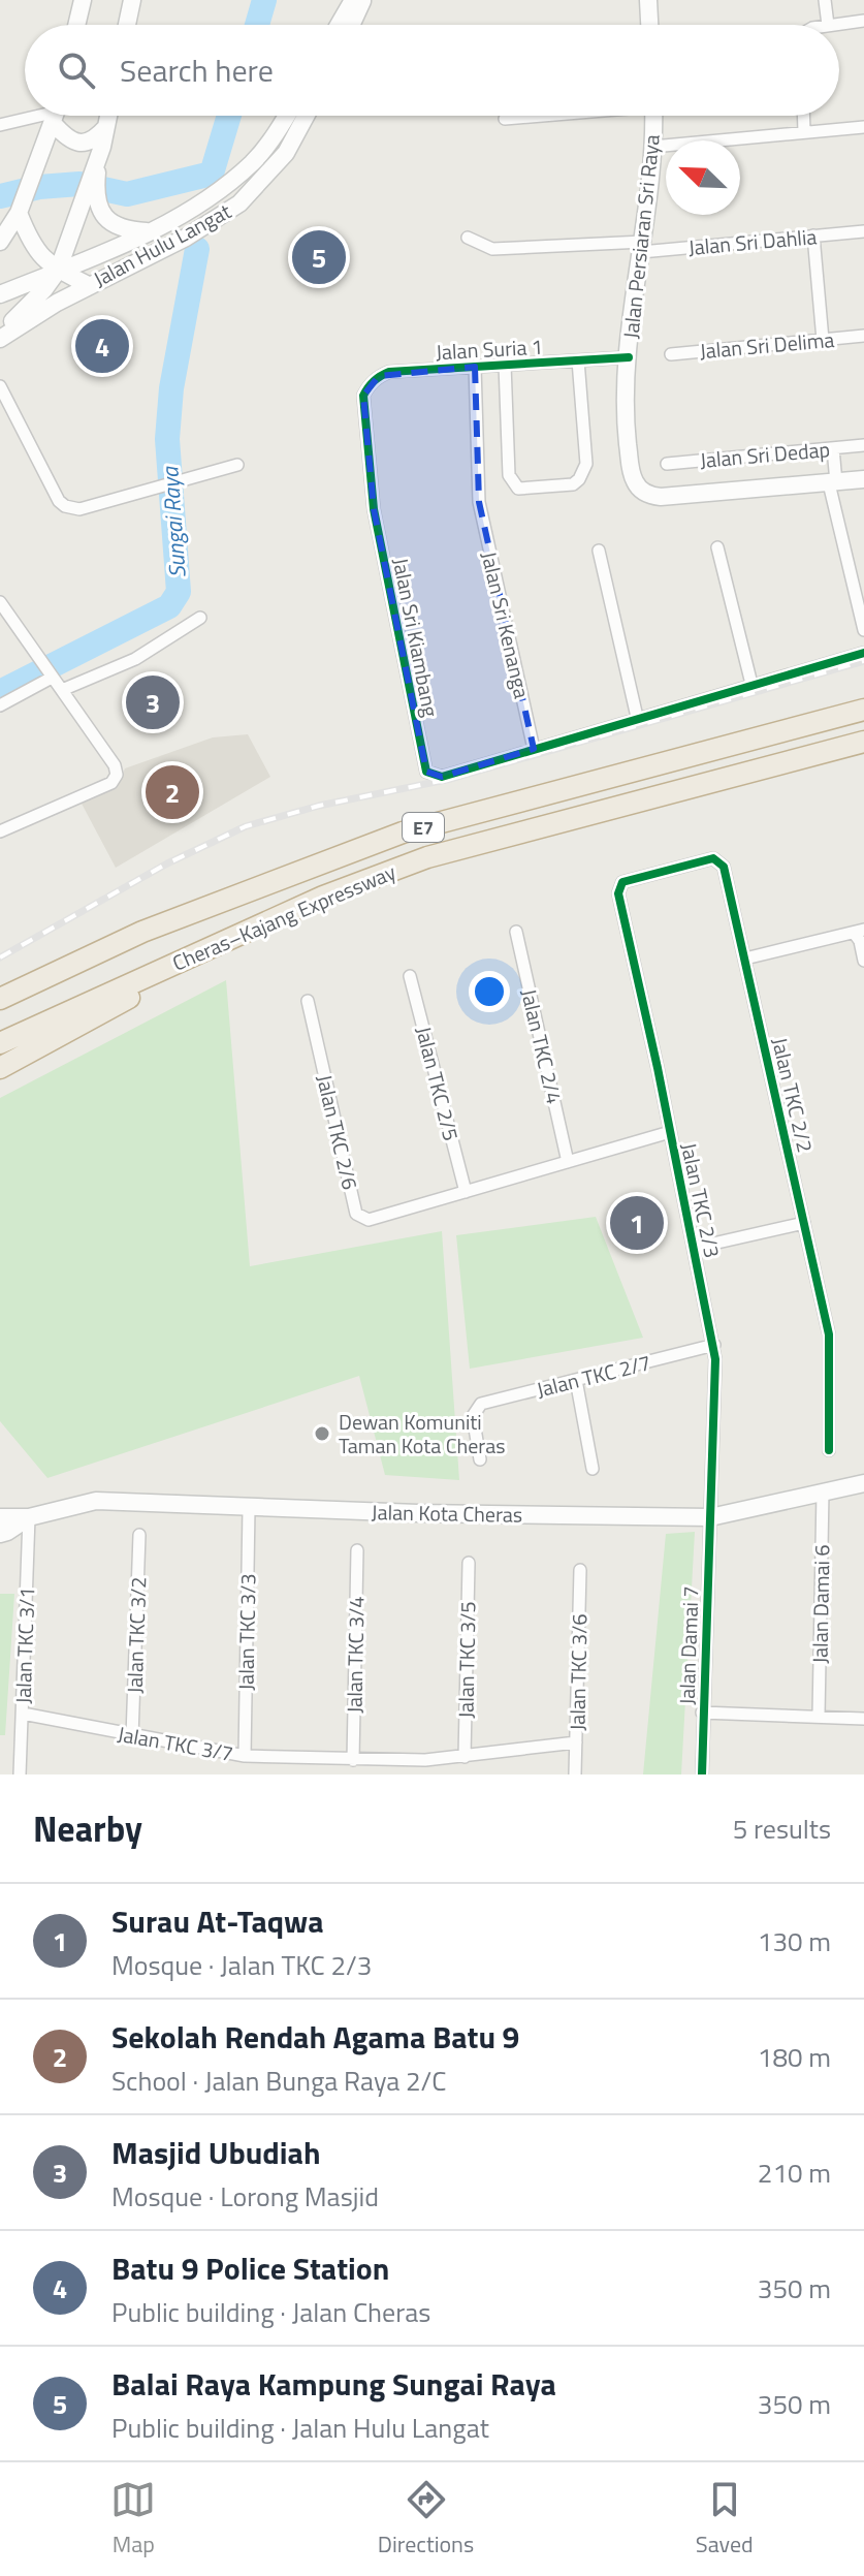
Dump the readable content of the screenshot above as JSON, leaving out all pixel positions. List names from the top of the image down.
{
  "streets": {
    "highway": ["E7", "Cheras–Kajang Expressway"],
    "main road": ["Jalan Persiaran Sri Raya", "Jalan Hulu Langat", "Jalan Kota Cheras"],
    "street": [
      "Jalan Sri Dahlia",
      "Jalan Sri Delima",
      "Jalan Suria 1",
      "Jalan Sri Dedap",
      "Jalan Sri Kenanga",
      "Jalan Sri Kiambang",
      "Jalan TKC 2/4",
      "Jalan TKC 2/5",
      "Jalan TKC 2/2",
      "Jalan TKC 2/6",
      "Jalan TKC 2/3",
      "Jalan TKC 2/7",
      "Jalan Damai 6",
      "Jalan TKC 3/3",
      "Jalan TKC 3/2",
      "Jalan TKC 3/1",
      "Jalan Damai 7",
      "Jalan TKC 3/4",
      "Jalan TKC 3/5",
      "Jalan TKC 3/6",
      "Jalan TKC 3/7"
    ]
  },
  "crossings": [
    ["Jalan Persiaran Sri Raya", "Jalan Sri Dahlia"],
    ["Jalan Persiaran Sri Raya", "Jalan Suria 1"],
    ["Jalan Suria 1", "Jalan Sri Kenanga"],
    ["Jalan Suria 1", "Jalan Sri Kiambang"],
    ["Jalan Sri Kenanga", "Jalan Sri Kiambang"],
    ["Jalan TKC 2/5", "Jalan TKC 2/6"],
    ["Jalan TKC 2/2", "Jalan TKC 2/3"],
    ["Jalan TKC 2/3", "Jalan TKC 2/7"],
    ["Jalan TKC 2/3", "Jalan Kota Cheras"],
    ["Jalan TKC 2/3", "Jalan Damai 7"],
    ["Jalan Kota Cheras", "Jalan Damai 6"],
    ["Jalan Kota Cheras", "Jalan TKC 3/3"],
    ["Jalan Kota Cheras", "Jalan TKC 3/1"],
    ["Jalan Kota Cheras", "Jalan Damai 7"],
    ["Jalan TKC 3/3", "Jalan TKC 3/7"],
    ["Jalan TKC 3/2", "Jalan TKC 3/7"],
    ["Jalan TKC 3/1", "Jalan TKC 3/7"],
    ["Jalan TKC 3/4", "Jalan TKC 3/7"],
    ["Jalan TKC 3/5", "Jalan TKC 3/7"],
    ["Jalan TKC 3/6", "Jalan TKC 3/7"]
  ],
  "water": ["Sungai Raya"],
  "places": ["Dewan Komuniti Taman Kota Cheras"],
  "north": "top left",
  "page": {
    "search": "Search here",
    "pins": [
      "5",
      "4",
      "3",
      "2",
      "1"
    ],
    "heading": ["Nearby", "5 results"],
    "list": [
      {
        "mark": "1",
        "name": "Surau At-Taqwa",
        "note": "Mosque · Jalan TKC 2/3",
        "value": "130 m"
      },
      {
        "mark": "2",
        "name": "Sekolah Rendah Agama Batu 9",
        "note": "School · Jalan Bunga Raya 2/C",
        "value": "180 m"
      },
      {
        "mark": "3",
        "name": "Masjid Ubudiah",
        "note": "Mosque · Lorong Masjid",
        "value": "210 m"
      },
      {
        "mark": "4",
        "name": "Batu 9 Police Station",
        "note": "Public building · Jalan Cheras",
        "value": "350 m"
      },
      {
        "mark": "5",
        "name": "Balai Raya Kampung Sungai Raya",
        "note": "Public building · Jalan Hulu Langat",
        "value": "350 m"
      }
    ],
    "nav": ["Map", "Directions", "Saved"]
  }
}
